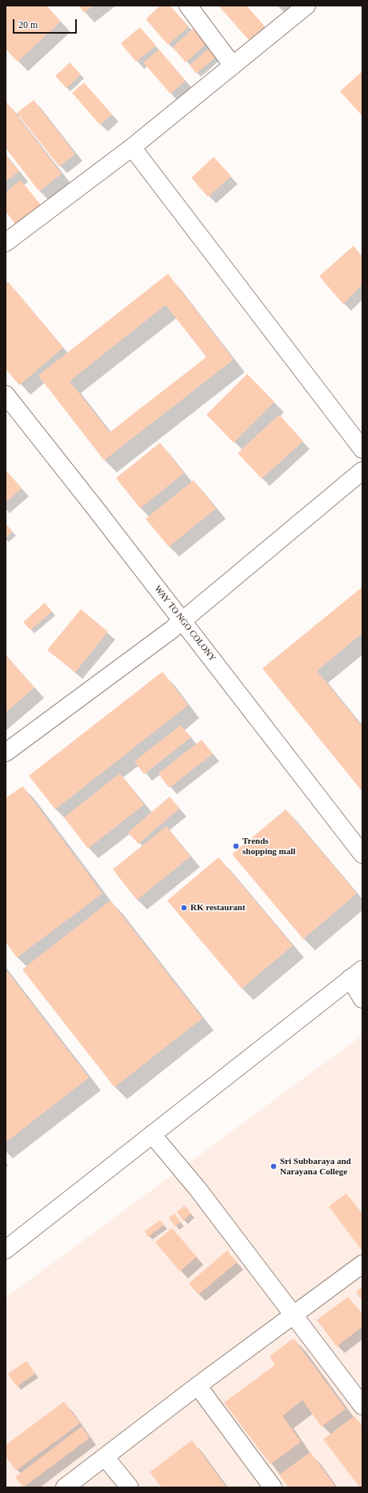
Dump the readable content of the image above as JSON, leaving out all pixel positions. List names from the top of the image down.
{
  "streets": {
    "main road": ["WAY TO NGO COLONY"]
  },
  "places": ["Trends shopping mall", "RK restaurant", "Sri Subbaraya and Narayana College"],
  "scale_bar": "20 m"
}
